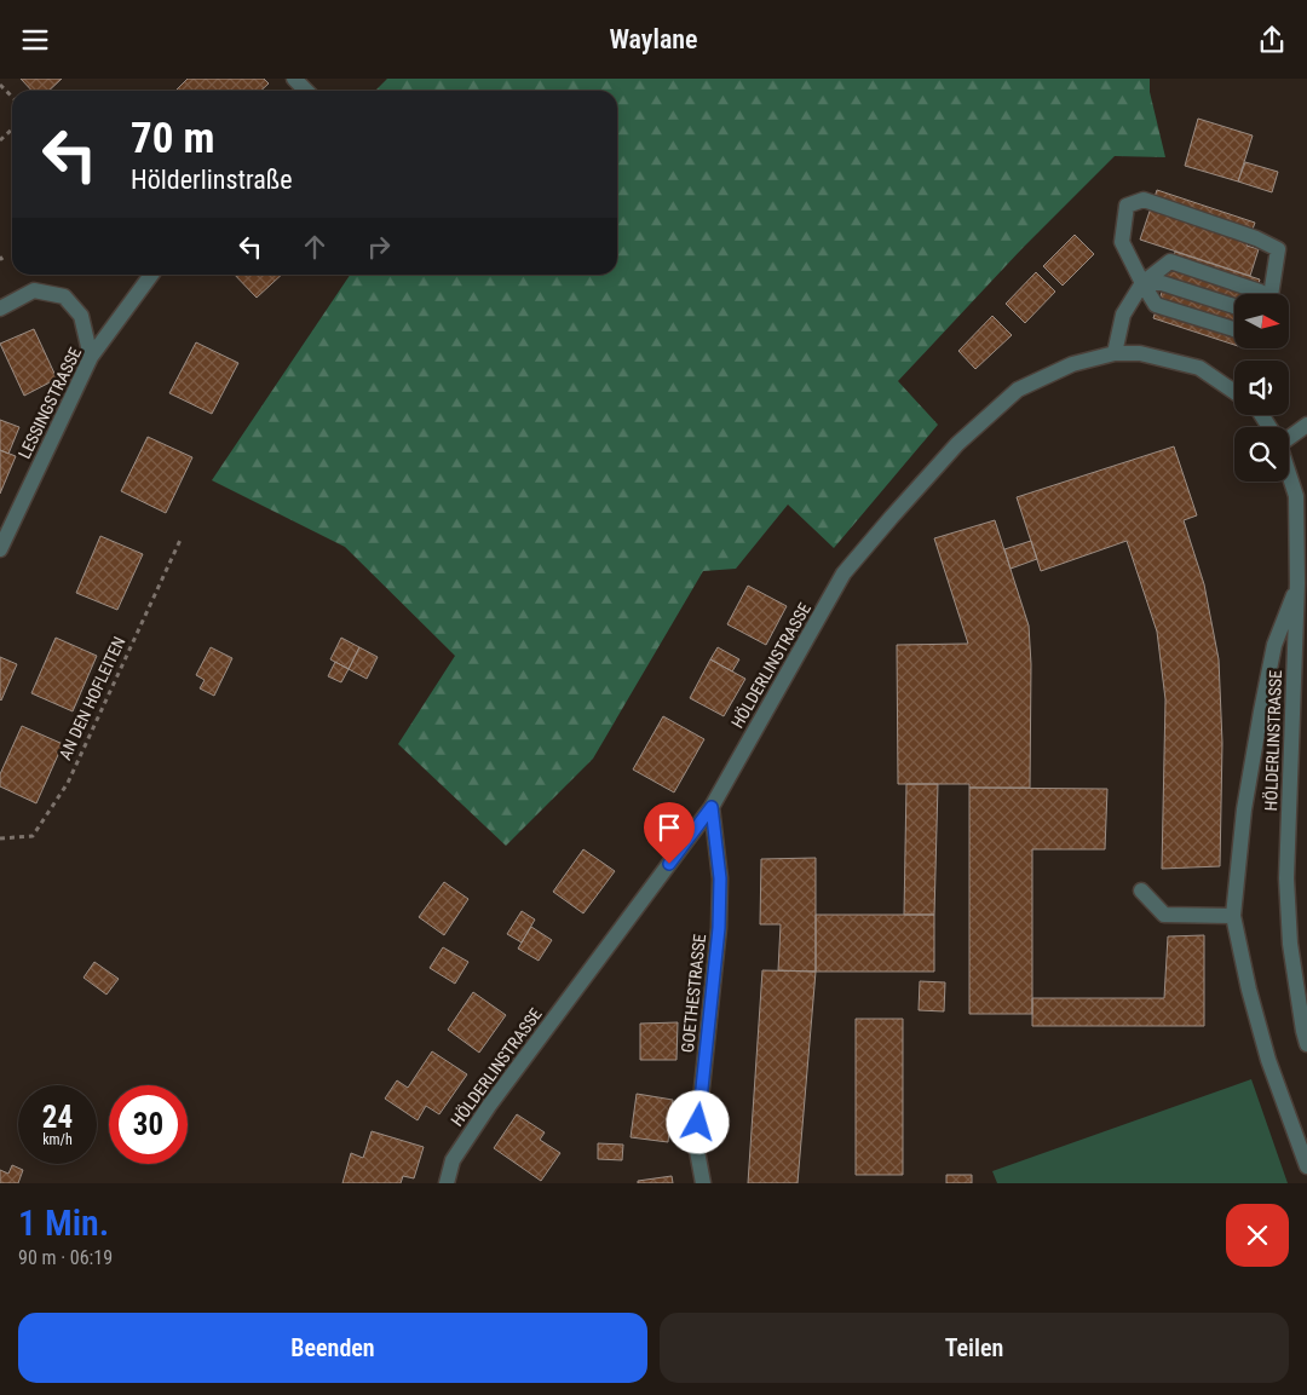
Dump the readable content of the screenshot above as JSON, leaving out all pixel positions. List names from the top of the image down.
{
  "streets": {
    "street": ["LESSINGSTRASSE", "HÖLDERLINSTRASSE", "GOETHESTRASSE"],
    "path": ["AN DEN HOFLEITEN"]
  },
  "crossings": [
    ["HÖLDERLINSTRASSE", "GOETHESTRASSE"]
  ],
  "north": "right",
  "page": {
    "header": "Waylane",
    "turn": ["70 m", "Hölderlinstraße"],
    "speed": "24 km/h",
    "limit": "30",
    "heading": ["1 Min.", "90 m · 06:19"],
    "buttons": ["Beenden", "Teilen"]
  }
}
